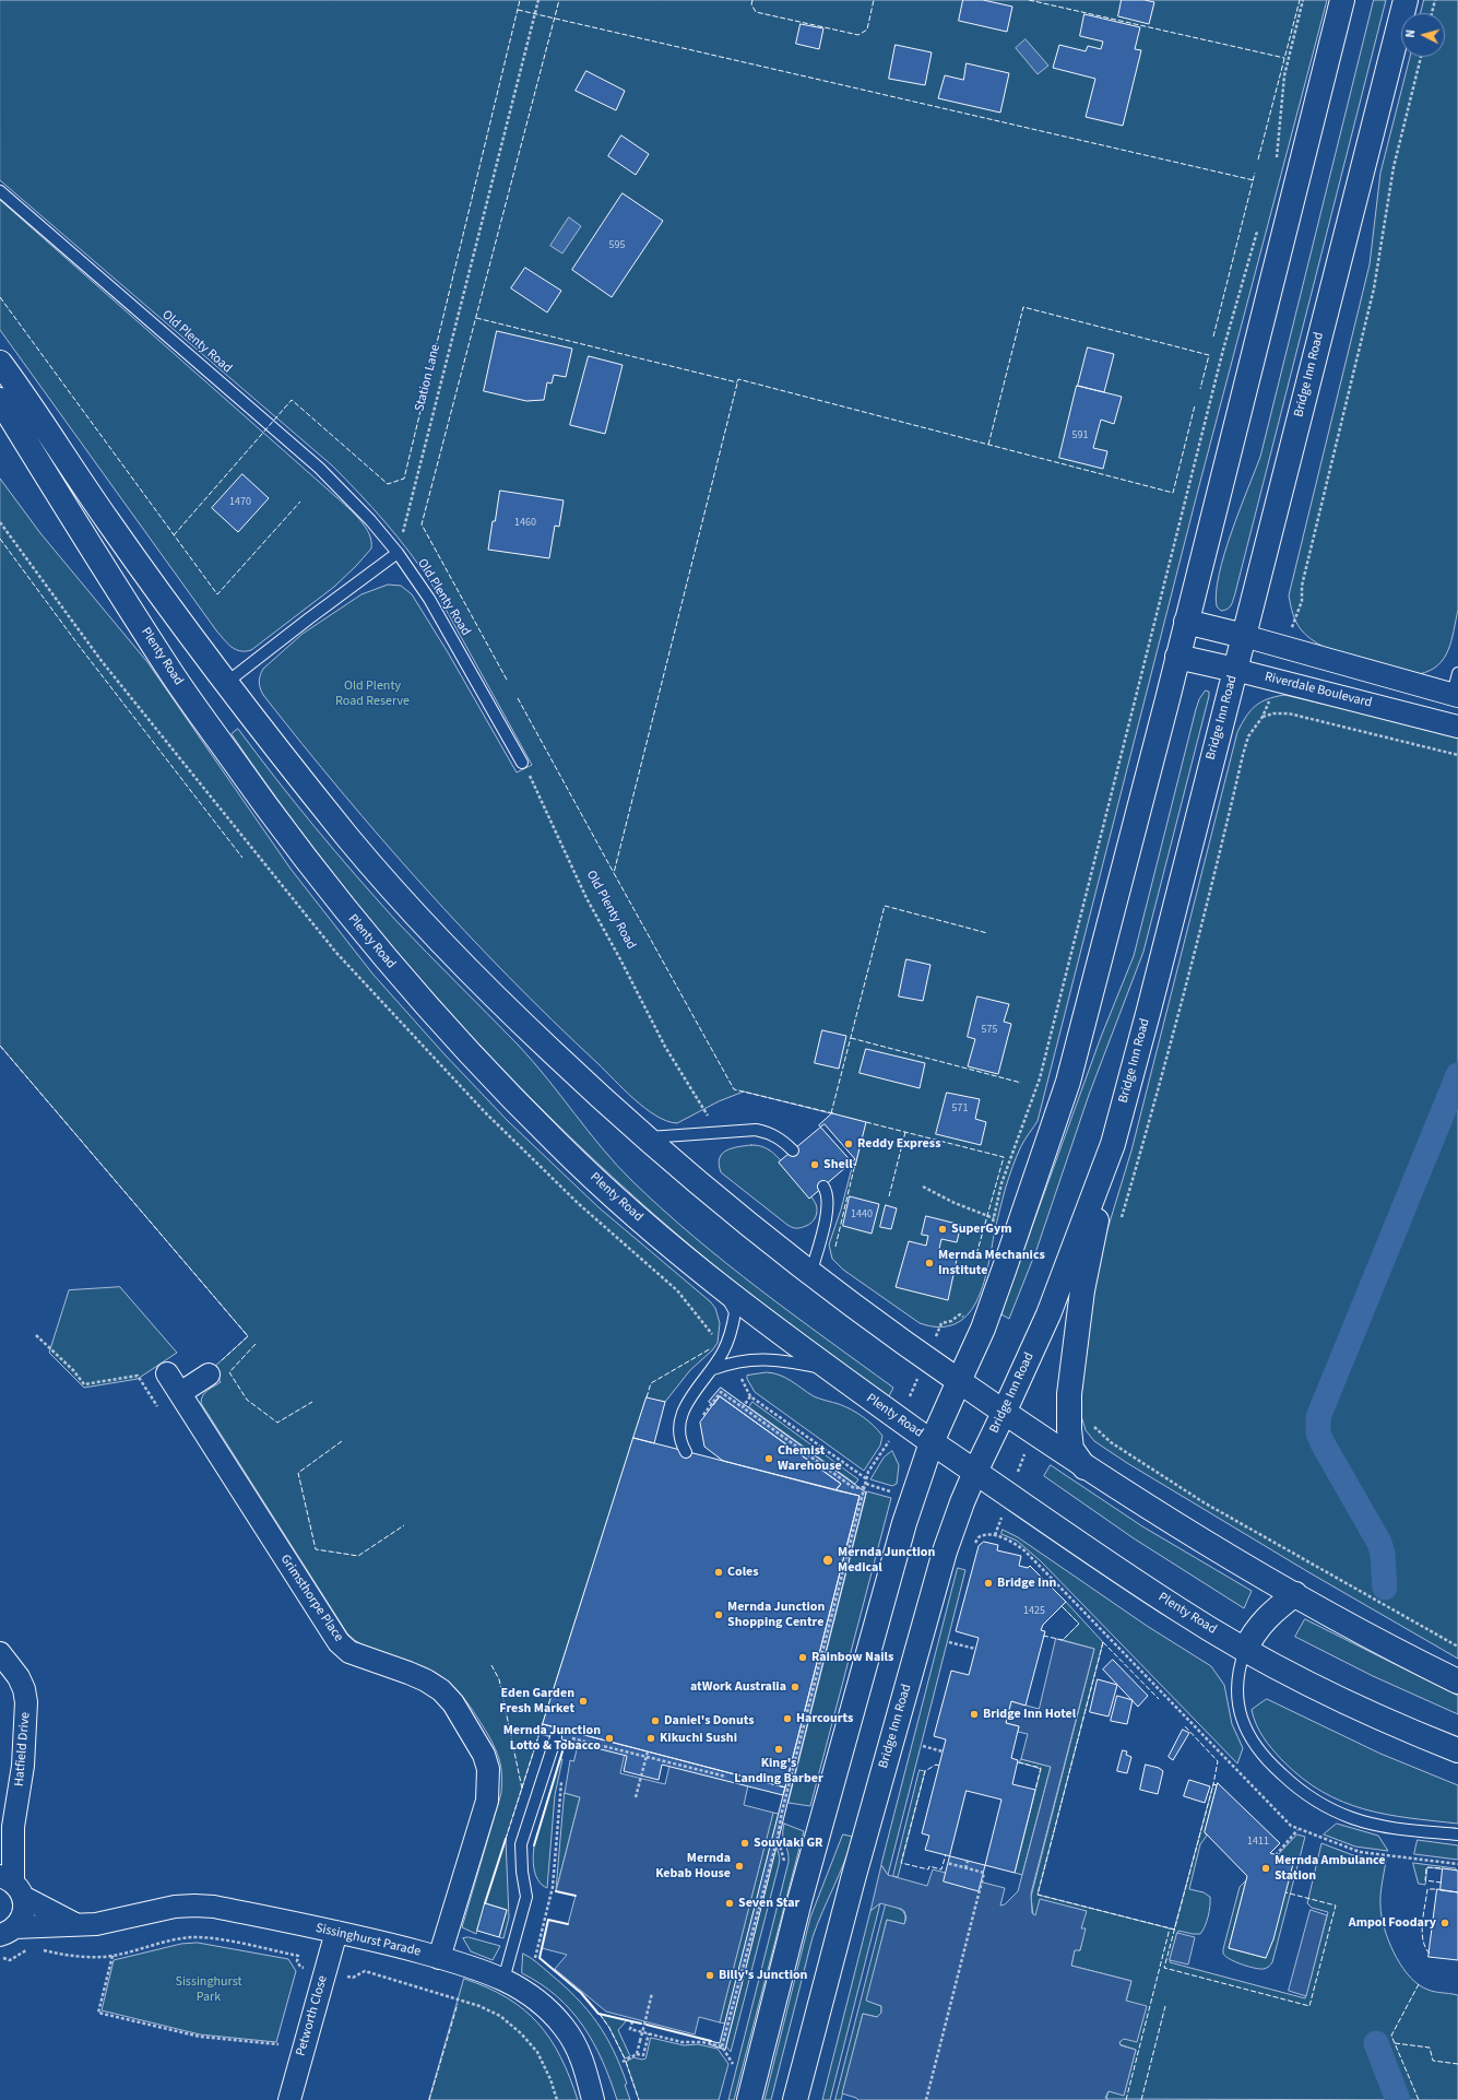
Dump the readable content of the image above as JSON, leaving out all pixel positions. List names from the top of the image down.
{
  "streets": {
    "main road": ["Bridge Inn Road", "Plenty Road", "Riverdale Boulevard"],
    "street": [
      "Grimsthorpe Place",
      "Hatfield Drive",
      "Sissinghurst Parade",
      "Petworth Close"
    ],
    "lane": ["Old Plenty Road"],
    "path": ["Station Lane"]
  },
  "crossings": [
    ["Old Plenty Road", "Station Lane"],
    ["Bridge Inn Road", "Plenty Road"],
    ["Bridge Inn Road", "Riverdale Boulevard"],
    ["Grimsthorpe Place", "Sissinghurst Parade"],
    ["Hatfield Drive", "Sissinghurst Parade"],
    ["Sissinghurst Parade", "Petworth Close"]
  ],
  "parks": ["Old Plenty Road Reserve", "Sissinghurst Park"],
  "places": [
    "Reddy Express",
    "Shell",
    "SuperGym",
    "Mernda Mechanics Institute",
    "Chemist Warehouse",
    "Mernda Junction Medical",
    "Coles",
    "Bridge Inn",
    "Mernda Junction Shopping Centre",
    "Rainbow Nails",
    "atWork Australia",
    "Eden Garden Fresh Market",
    "Bridge Inn Hotel",
    "Harcourts",
    "Daniel's Donuts",
    "Mernda Junction Lotto & Tobacco",
    "Kikuchi Sushi",
    "King's Landing Barber",
    "Souvlaki GR",
    "Mernda Kebab House",
    "Mernda Ambulance Station",
    "Seven Star",
    "Ampol Foodary",
    "Billy's Junction"
  ],
  "house_numbers": [
    "595",
    "591",
    "1470",
    "1460",
    "575",
    "571",
    "1440",
    "1425",
    "1411"
  ],
  "north": "left"
}
